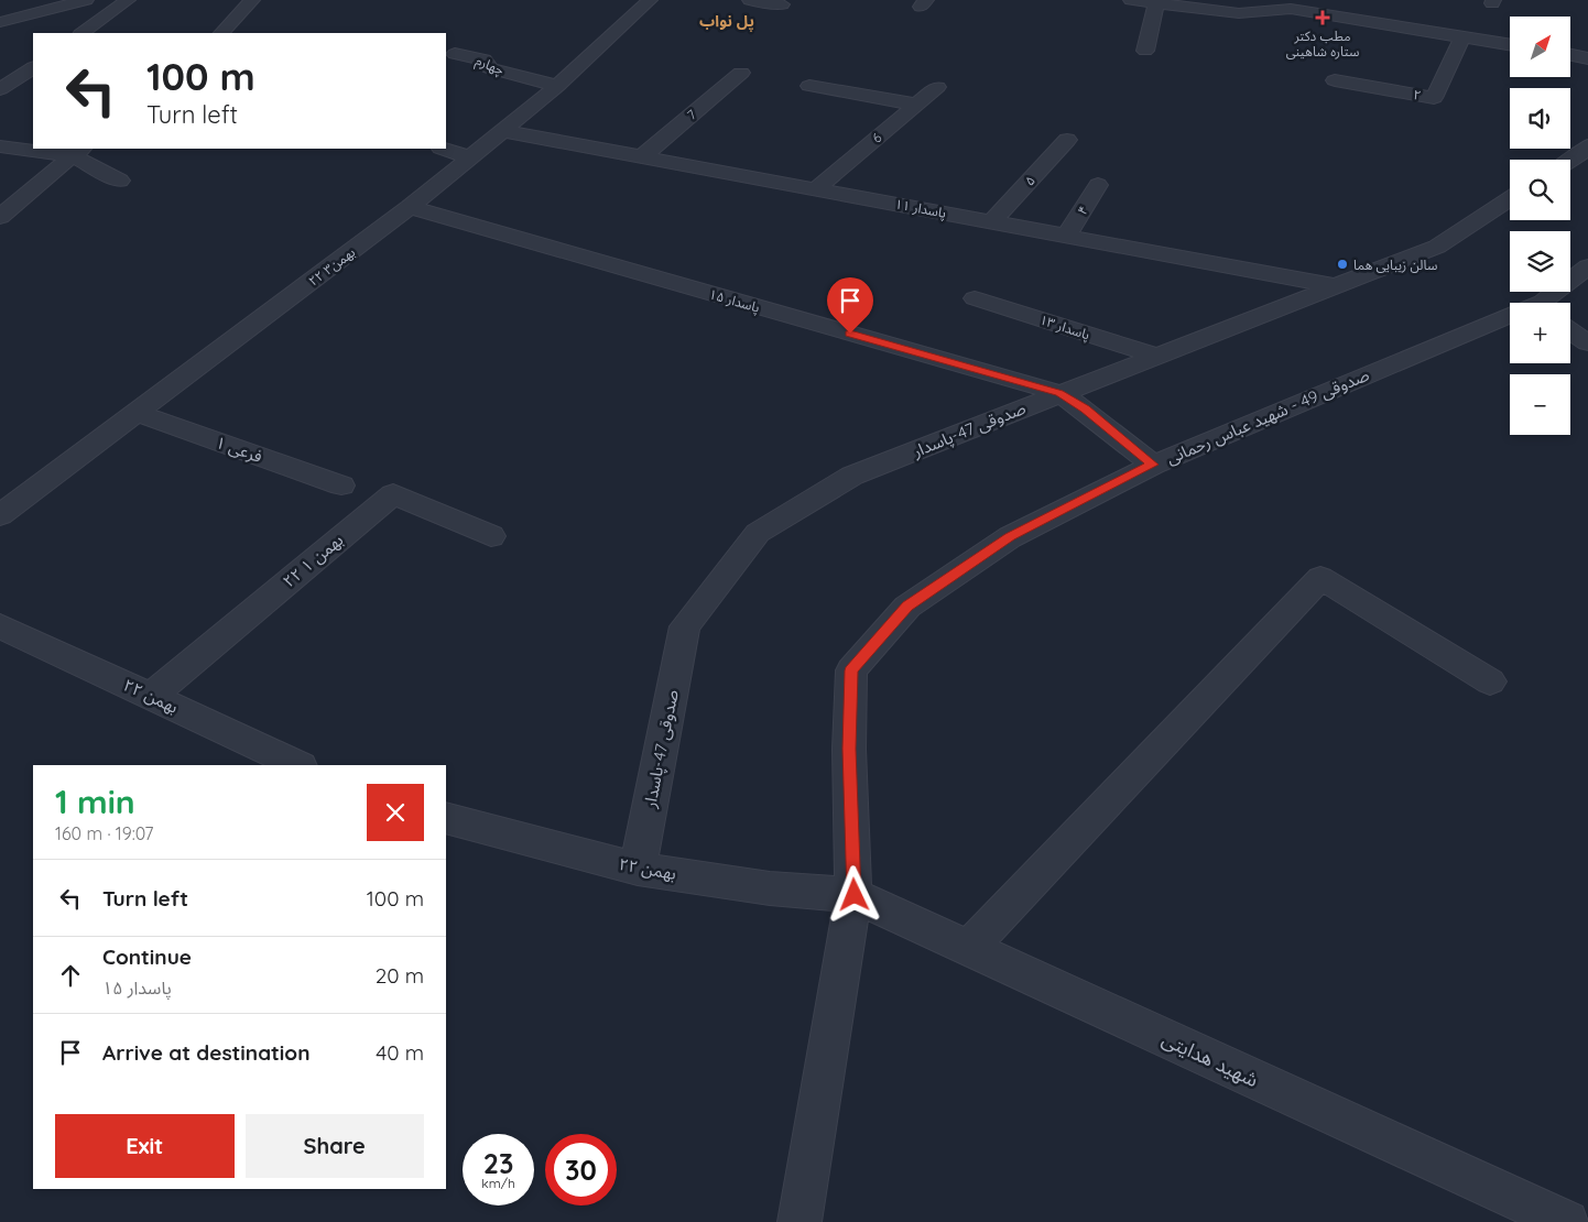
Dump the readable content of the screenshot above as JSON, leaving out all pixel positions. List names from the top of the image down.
{
  "streets": {
    "street": [
      "چهارم",
      "۲",
      "7",
      "6",
      "۵",
      "پاسدار ۱۱",
      "۴",
      "۲۲ بهمن۳",
      "پاسدار ۱۵",
      "پاسدار ۱۳",
      "صدوقی 49 - شهید عباس رحمانی",
      "صدوقی 47-پاسدار",
      "فرعی ۱",
      "۲۲ بهمن ۱",
      "۲۲ بهمن",
      "شهید هدایتی"
    ]
  },
  "crossings": [
    ["چهارم", "۲۲ بهمن۳"],
    ["7", "پاسدار ۱۱"],
    ["6", "پاسدار ۱۱"],
    ["۵", "پاسدار ۱۱"],
    ["پاسدار ۱۱", "۴"],
    ["پاسدار ۱۱", "۲۲ بهمن۳"],
    ["پاسدار ۱۱", "صدوقی 47-پاسدار"],
    ["۲۲ بهمن۳", "پاسدار ۱۵"],
    ["۲۲ بهمن۳", "فرعی ۱"],
    ["پاسدار ۱۵", "صدوقی 49 - شهید عباس رحمانی"],
    ["پاسدار ۱۵", "صدوقی 47-پاسدار"],
    ["پاسدار ۱۳", "صدوقی 47-پاسدار"],
    ["صدوقی 49 - شهید عباس رحمانی", "۲۲ بهمن"],
    ["صدوقی 49 - شهید عباس رحمانی", "شهید هدایتی"],
    ["صدوقی 47-پاسدار", "۲۲ بهمن"],
    ["۲۲ بهمن ۱", "۲۲ بهمن"],
    ["۲۲ بهمن", "شهید هدایتی"]
  ],
  "districts": ["پل نواب"],
  "places": {
    "health": ["مطب دکتر ستاره شاهینی"],
    "other": ["سالن زیبایی هما"]
  },
  "north": "top right",
  "page": {
    "map_buttons": ["+", "−"],
    "turn": ["100 m", "Turn left"],
    "heading": ["1 min", "160 m · 19:07"],
    "list": [
      {
        "name": "Turn left",
        "value": "100 m"
      },
      {
        "name": "Continue",
        "note": "پاسدار ۱۵",
        "value": "20 m"
      },
      {
        "name": "Arrive at destination",
        "value": "40 m"
      }
    ],
    "buttons": ["Exit", "Share"],
    "speed": "23 km/h",
    "limit": "30"
  }
}
